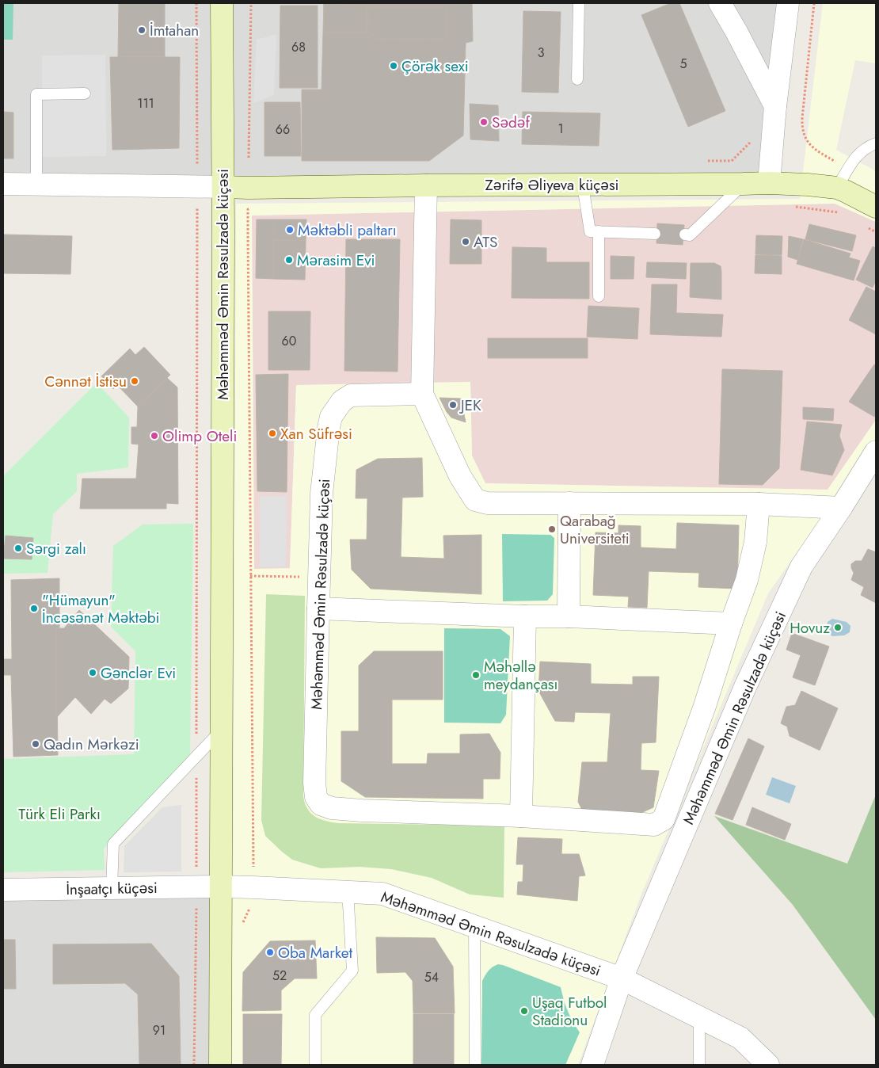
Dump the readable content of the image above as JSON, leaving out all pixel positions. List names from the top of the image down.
{
  "streets": {
    "main road": ["Zərifə Əliyeva küçəsi", "Məhəmməd Əmin Rəsulzadə küçəsi"],
    "street": ["İnşaatçı küçəsi"]
  },
  "crossings": [
    ["Zərifə Əliyeva küçəsi", "Məhəmməd Əmin Rəsulzadə küçəsi"],
    ["Məhəmməd Əmin Rəsulzadə küçəsi", "İnşaatçı küçəsi"]
  ],
  "parks": ["Türk Eli Parkı"],
  "places": [
    "İmtahan",
    "Çörək sexi",
    "Sədəf",
    "Məktəbli paltarı",
    "ATS",
    "Mərasim Evi",
    "Cənnət İstisu",
    "JEK",
    "Xan Süfrəsi",
    "Olimp Oteli",
    "Qarabağ Universiteti",
    "Sərgi zalı",
    "\"Hümayun\" İncəsənət Məktəbi",
    "Hovuz",
    "Gənclər Evi",
    "Məhəllə meydançası",
    "Qadın Mərkəzi",
    "Oba Market",
    "Uşaq Futbol Stadionu"
  ],
  "house_numbers": [
    "68",
    "3",
    "5",
    "111",
    "1",
    "66",
    "60",
    "52",
    "54",
    "91"
  ]
}
